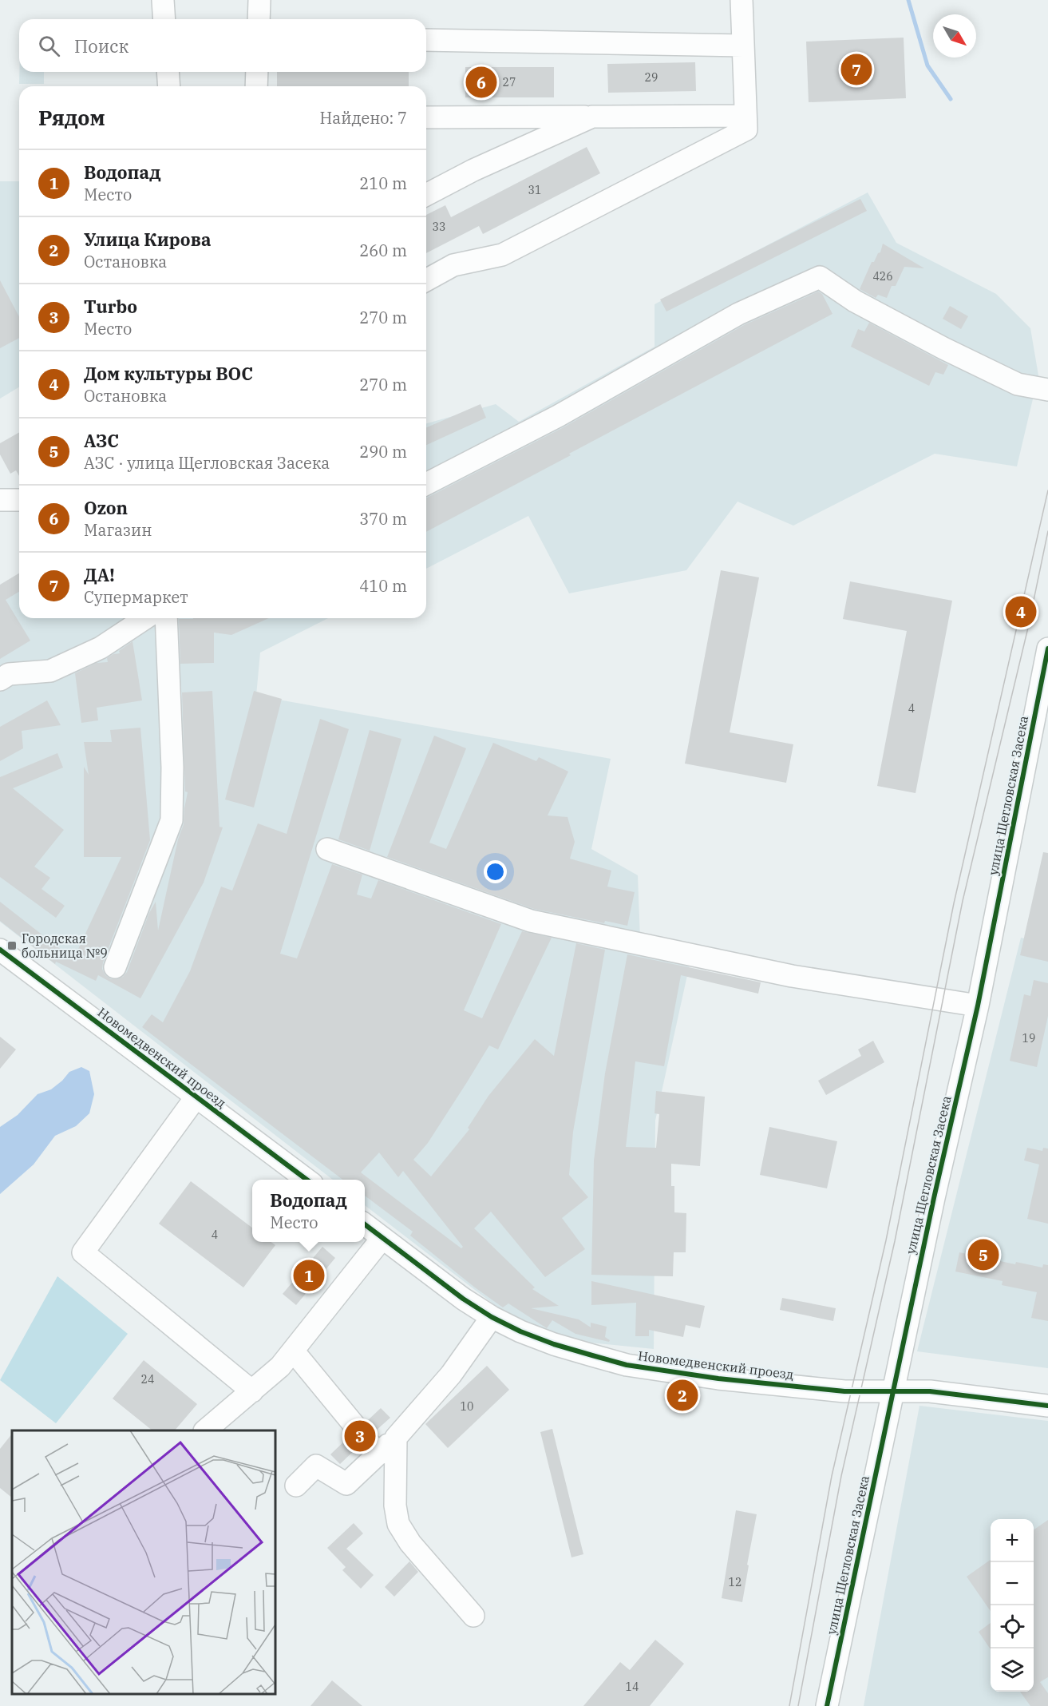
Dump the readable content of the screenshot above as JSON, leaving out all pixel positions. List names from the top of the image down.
{
  "streets": {
    "street": ["улица Щегловская Засека", "Новомедвенский проезд"]
  },
  "crossings": [
    ["улица Щегловская Засека", "Новомедвенский проезд"]
  ],
  "places": {
    "transit": ["Городская больница №9"]
  },
  "house_numbers": [
    "29",
    "27",
    "31",
    "33",
    "426",
    "4",
    "19",
    "4",
    "24",
    "10",
    "12",
    "14"
  ],
  "north": "bottom right",
  "page": {
    "search": "Поиск",
    "pins": [
      "7",
      "6",
      "4",
      "5",
      "1",
      "2",
      "3"
    ],
    "heading": ["Рядом", "Найдено: 7"],
    "list": [
      {
        "mark": "1",
        "name": "Водопад",
        "note": "Место",
        "value": "210 m"
      },
      {
        "mark": "2",
        "name": "Улица Кирова",
        "note": "Остановка",
        "value": "260 m"
      },
      {
        "mark": "3",
        "name": "Turbo",
        "note": "Место",
        "value": "270 m"
      },
      {
        "mark": "4",
        "name": "Дом культуры ВОС",
        "note": "Остановка",
        "value": "270 m"
      },
      {
        "mark": "5",
        "name": "АЗС",
        "note": "АЗС · улица Щегловская Засека",
        "value": "290 m"
      },
      {
        "mark": "6",
        "name": "Ozon",
        "note": "Магазин",
        "value": "370 m"
      },
      {
        "mark": "7",
        "name": "ДА!",
        "note": "Супермаркет",
        "value": "410 m"
      }
    ],
    "popup": ["Водопад", "Место"],
    "map_buttons": ["+", "−"]
  }
}
